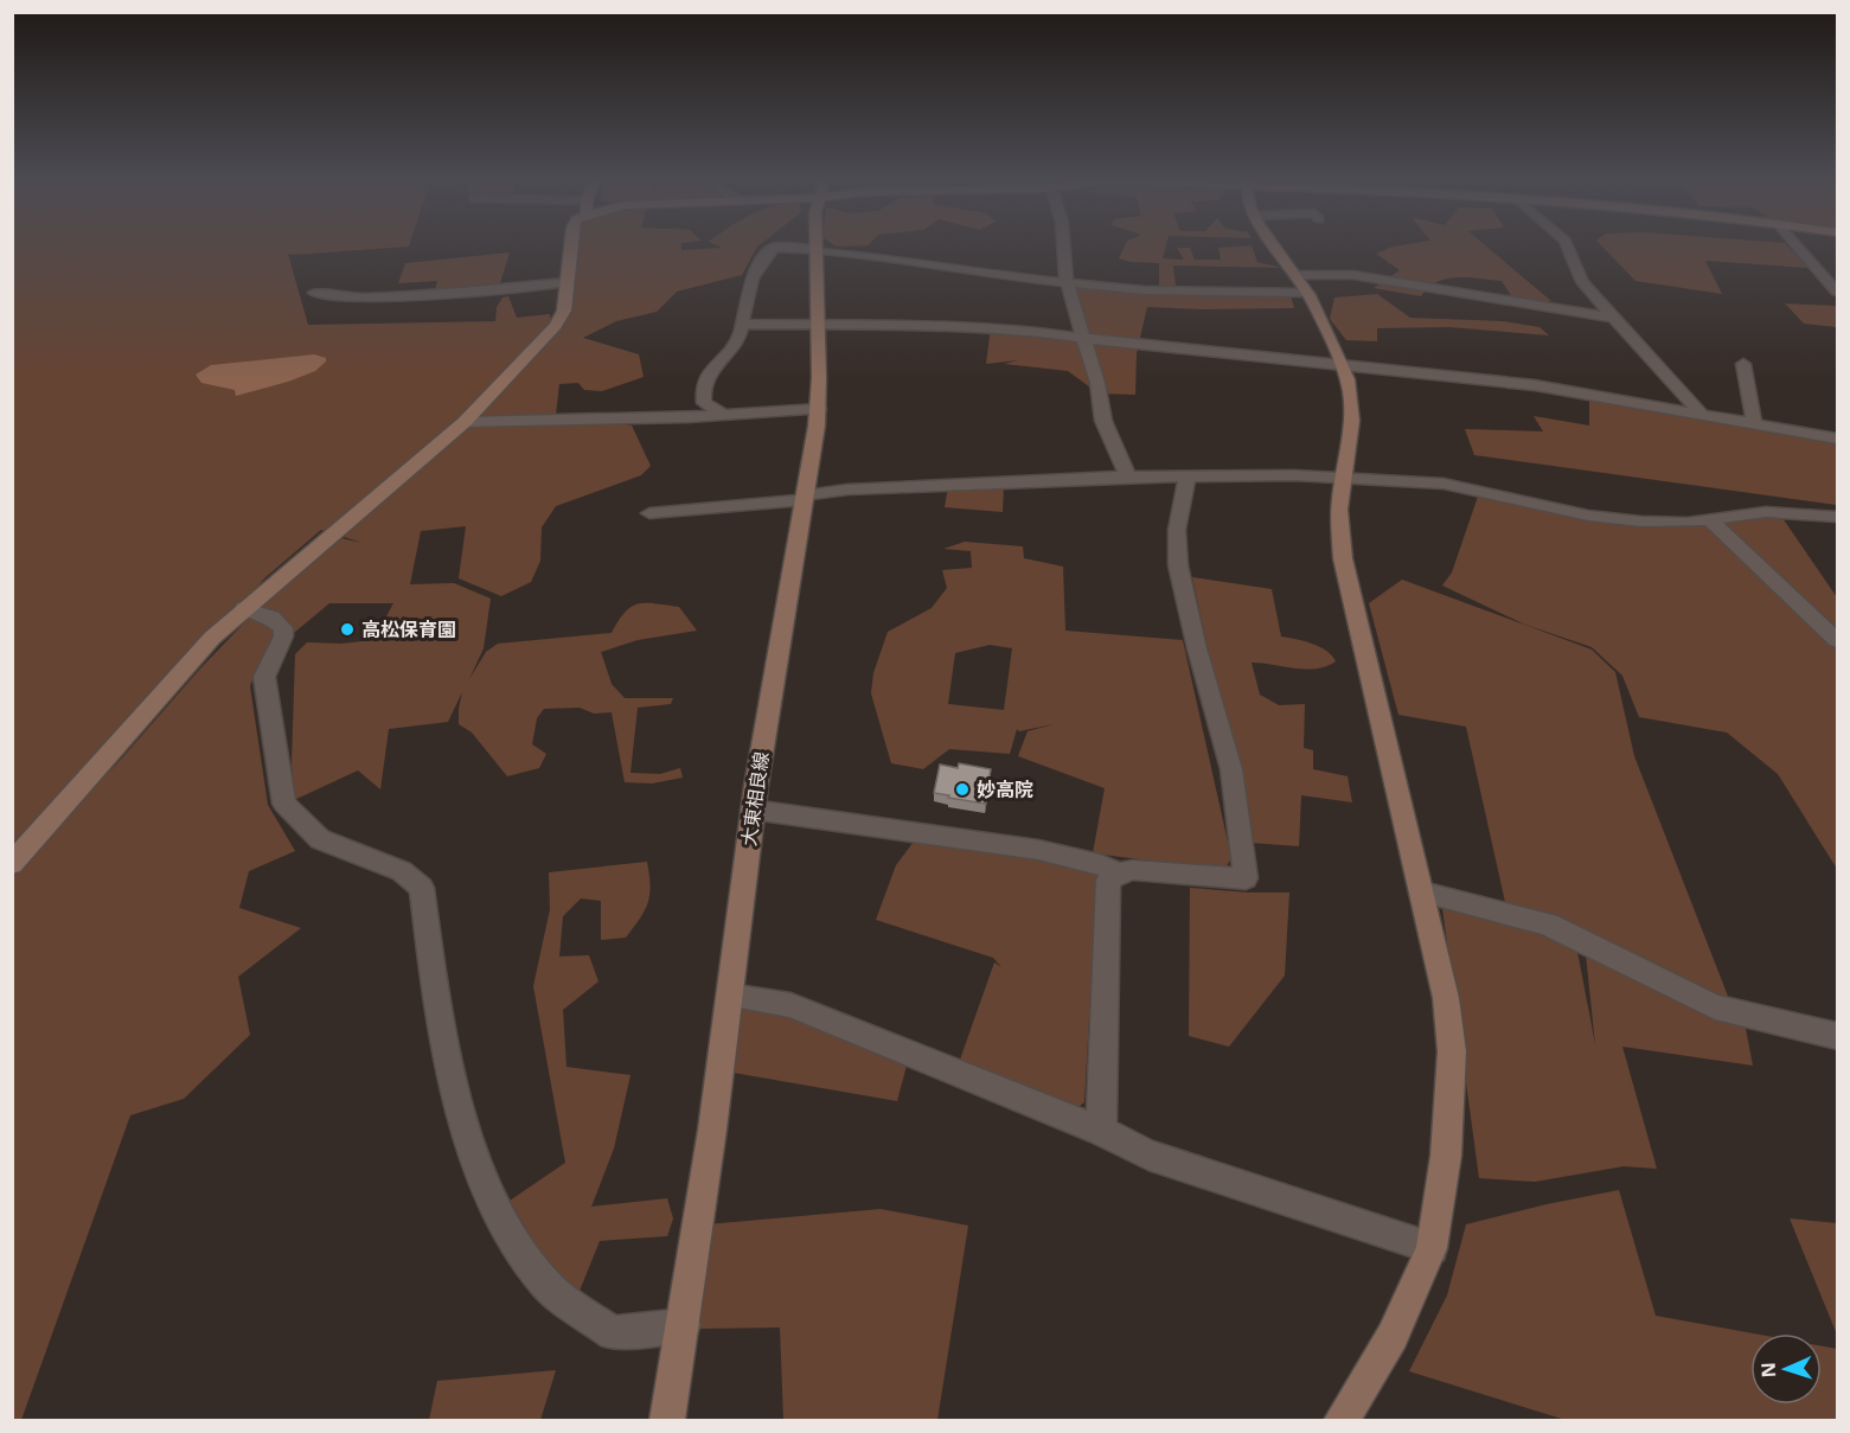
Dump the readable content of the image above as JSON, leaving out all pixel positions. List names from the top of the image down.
{
  "streets": {
    "street": ["大東相良線"]
  },
  "places": ["高松保育園", "妙高院"],
  "north": "left"
}
